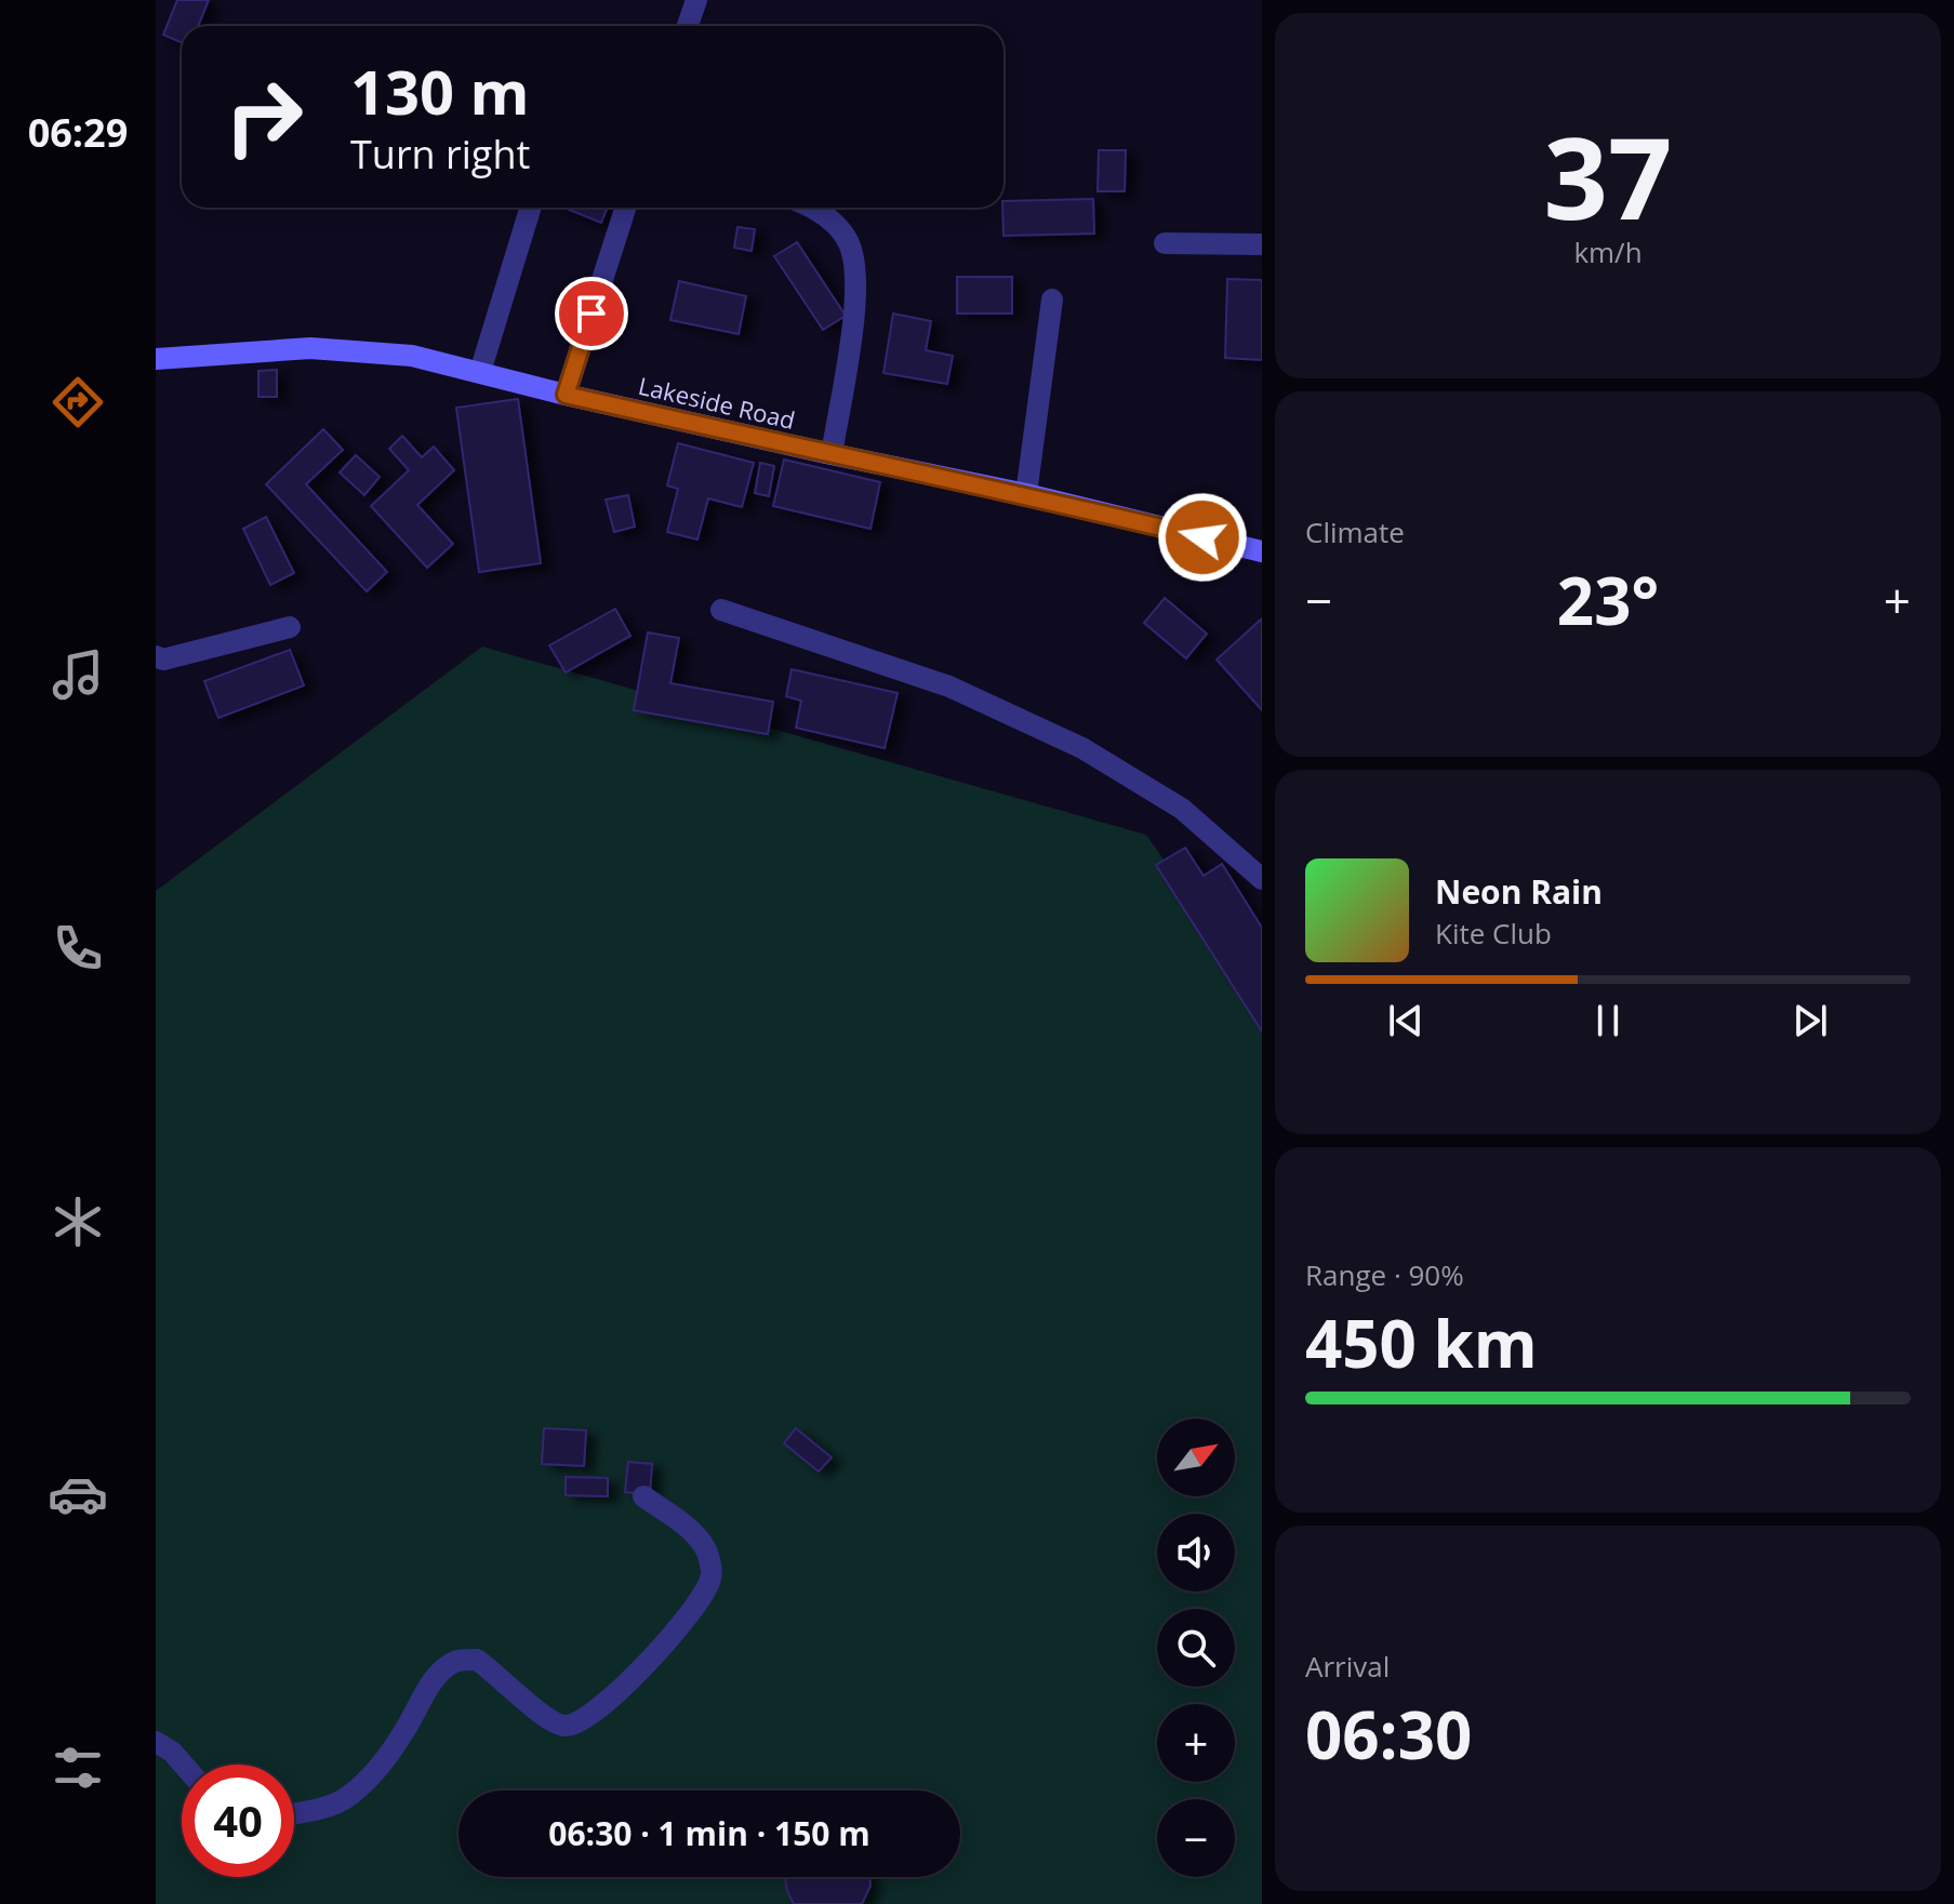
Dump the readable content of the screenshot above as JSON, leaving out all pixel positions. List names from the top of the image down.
{
  "streets": {
    "street": ["Lakeside Road"]
  },
  "north": "top right",
  "page": {
    "tabs": "06:29",
    "tile": [
      ["37", "km/h"],
      "Climate",
      ["Range · 90%", "450 km"],
      ["Arrival", "06:30"]
    ],
    "turn": ["130 m", "Turn right"],
    "heat": ["−", "23°", "+"],
    "song": ["Neon Rain", "Kite Club"],
    "map_buttons": ["+", "−"],
    "limit": "40",
    "trip": "06:30 · 1 min · 150 m"
  }
}
